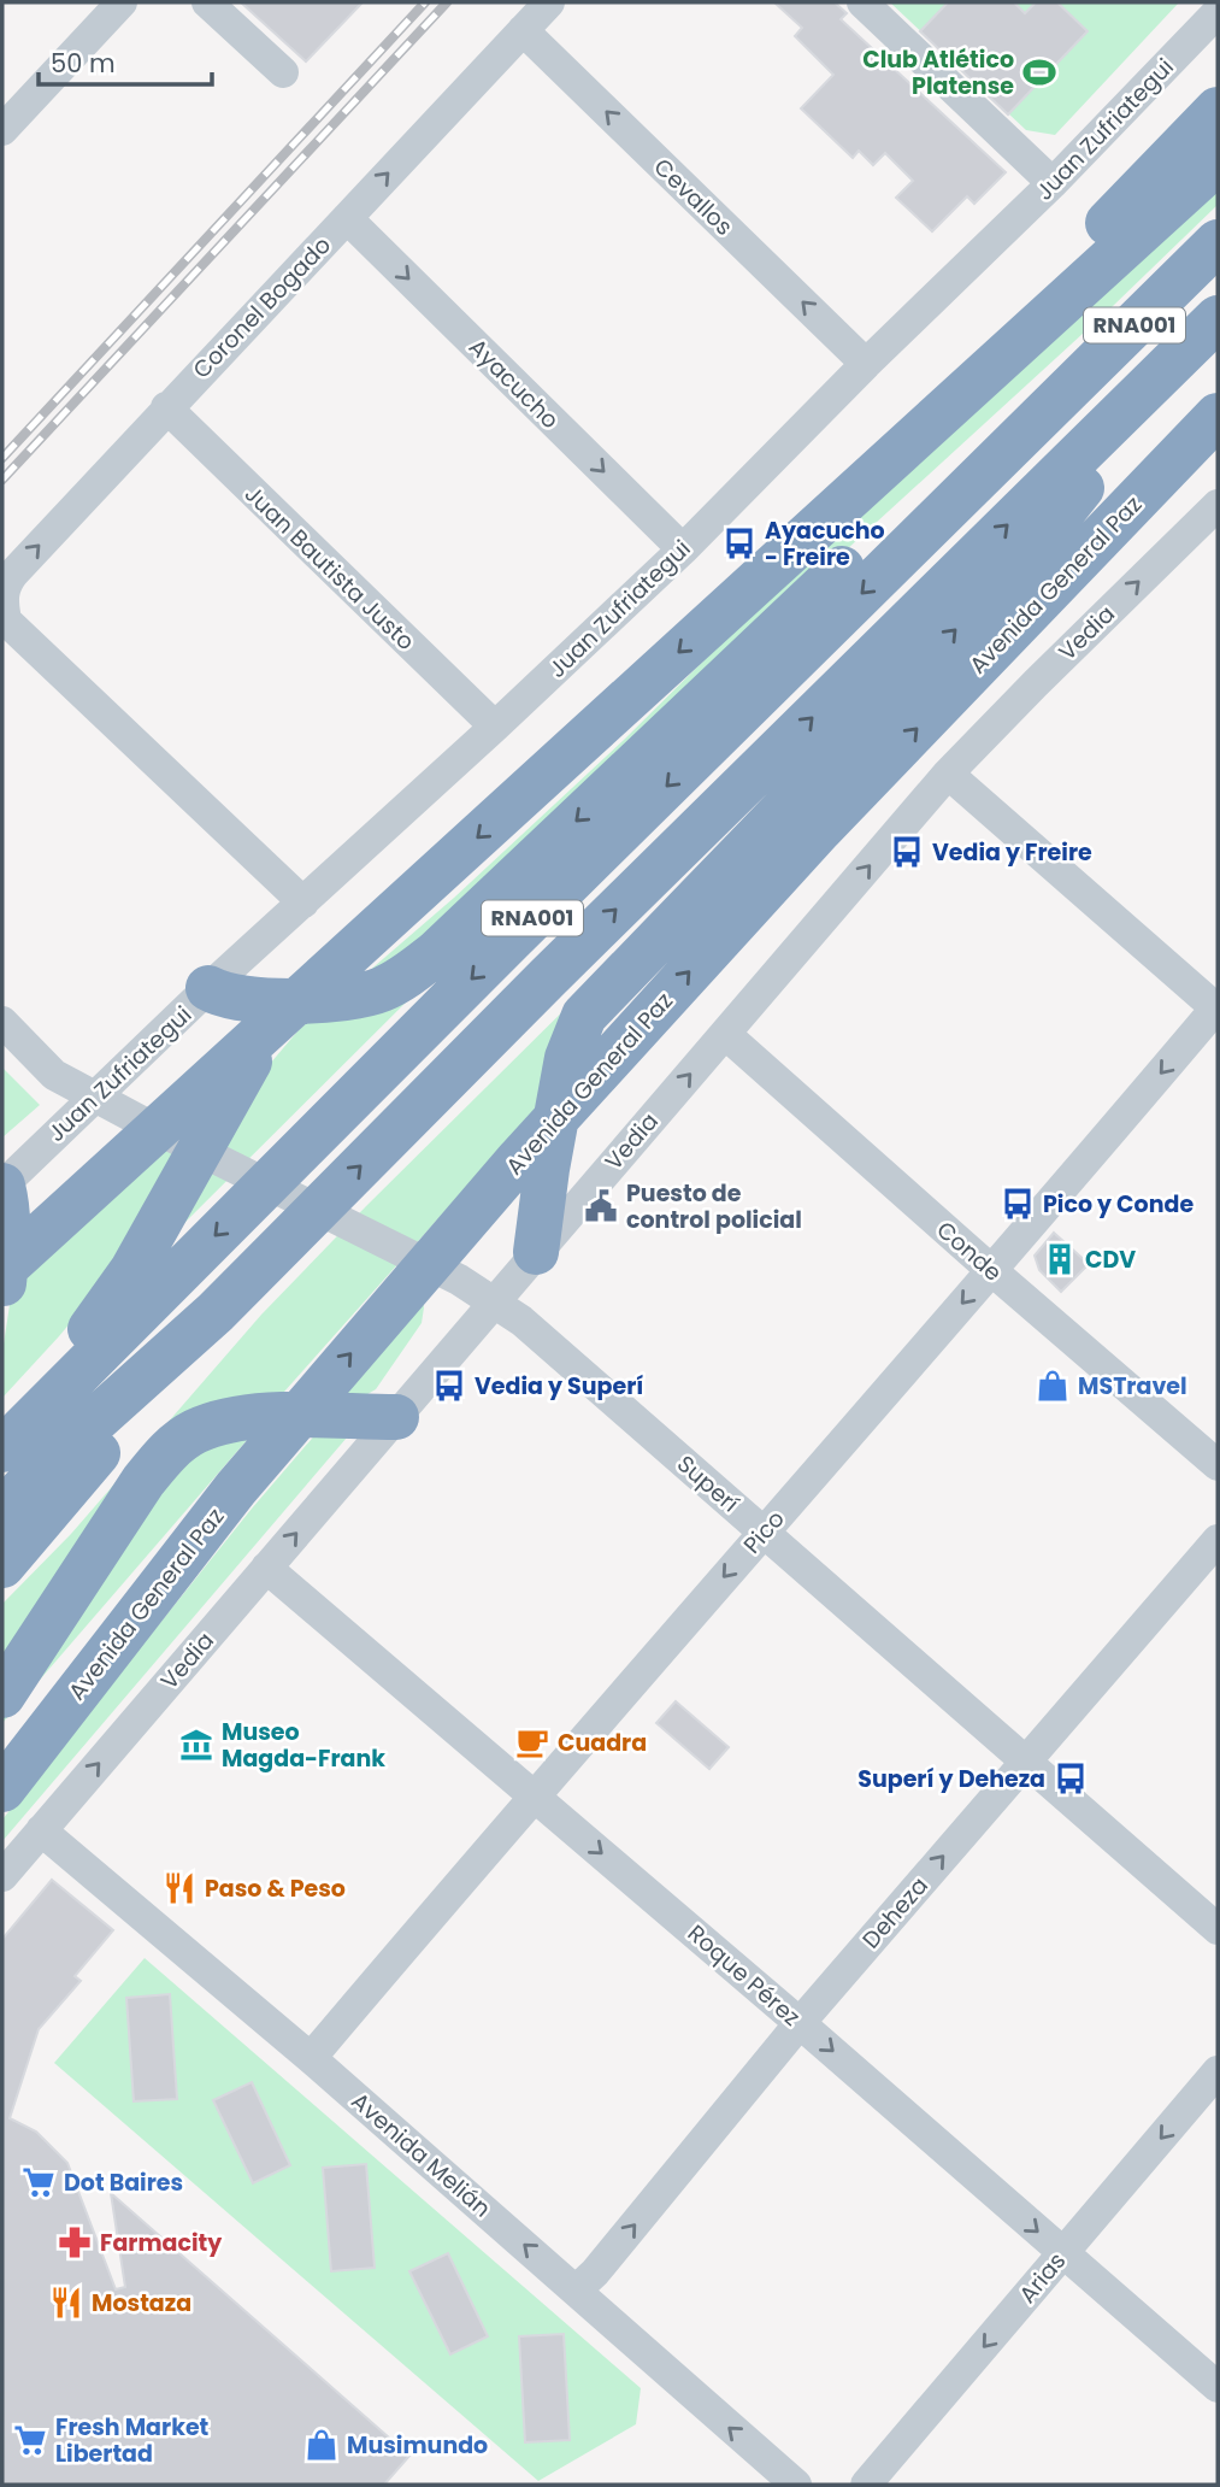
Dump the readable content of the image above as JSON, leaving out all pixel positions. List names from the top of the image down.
{
  "streets": {
    "highway": ["RNA001", "Avenida General Paz"],
    "street": [
      "Juan Zufriategui",
      "Cevallos",
      "Coronel Bogado",
      "Ayacucho",
      "Juan Bautista Justo",
      "Vedia",
      "Conde",
      "Superí",
      "Pico",
      "Deheza",
      "Roque Pérez",
      "Avenida Melián",
      "Arias"
    ]
  },
  "crossings": [
    ["Juan Zufriategui", "Cevallos"],
    ["Juan Zufriategui", "Ayacucho"],
    ["Juan Zufriategui", "Juan Bautista Justo"],
    ["Juan Zufriategui", "Superí"],
    ["Cevallos", "Coronel Bogado"],
    ["Coronel Bogado", "Ayacucho"],
    ["Coronel Bogado", "Juan Bautista Justo"],
    ["Vedia", "Conde"],
    ["Vedia", "Superí"],
    ["Vedia", "Roque Pérez"],
    ["Vedia", "Avenida Melián"],
    ["Conde", "Pico"],
    ["Superí", "Pico"],
    ["Superí", "Deheza"],
    ["Pico", "Roque Pérez"],
    ["Pico", "Avenida Melián"],
    ["Deheza", "Roque Pérez"],
    ["Deheza", "Avenida Melián"],
    ["Roque Pérez", "Arias"]
  ],
  "one_way": [
    "Coronel Bogado",
    "Ayacucho",
    "Vedia",
    "Pico",
    "Deheza",
    "Roque Pérez",
    "Avenida Melián",
    "Arias"
  ],
  "places": {
    "sports": ["Club Atlético Platense"],
    "bus stop": [
      "Ayacucho - Freire",
      "Vedia y Freire",
      "Pico y Conde",
      "Vedia y Superí",
      "Superí y Deheza"
    ],
    "public building": ["Puesto de control policial"],
    "building": ["CDV"],
    "shop": ["MSTravel", "Musimundo"],
    "cafe": ["Cuadra"],
    "museum": ["Museo Magda-Frank"],
    "restaurant": ["Paso & Peso", "Mostaza"],
    "supermarket": ["Dot Baires", "Fresh Market Libertad"],
    "pharmacy": ["Farmacity"]
  },
  "scale_bar": "50 m"
}
